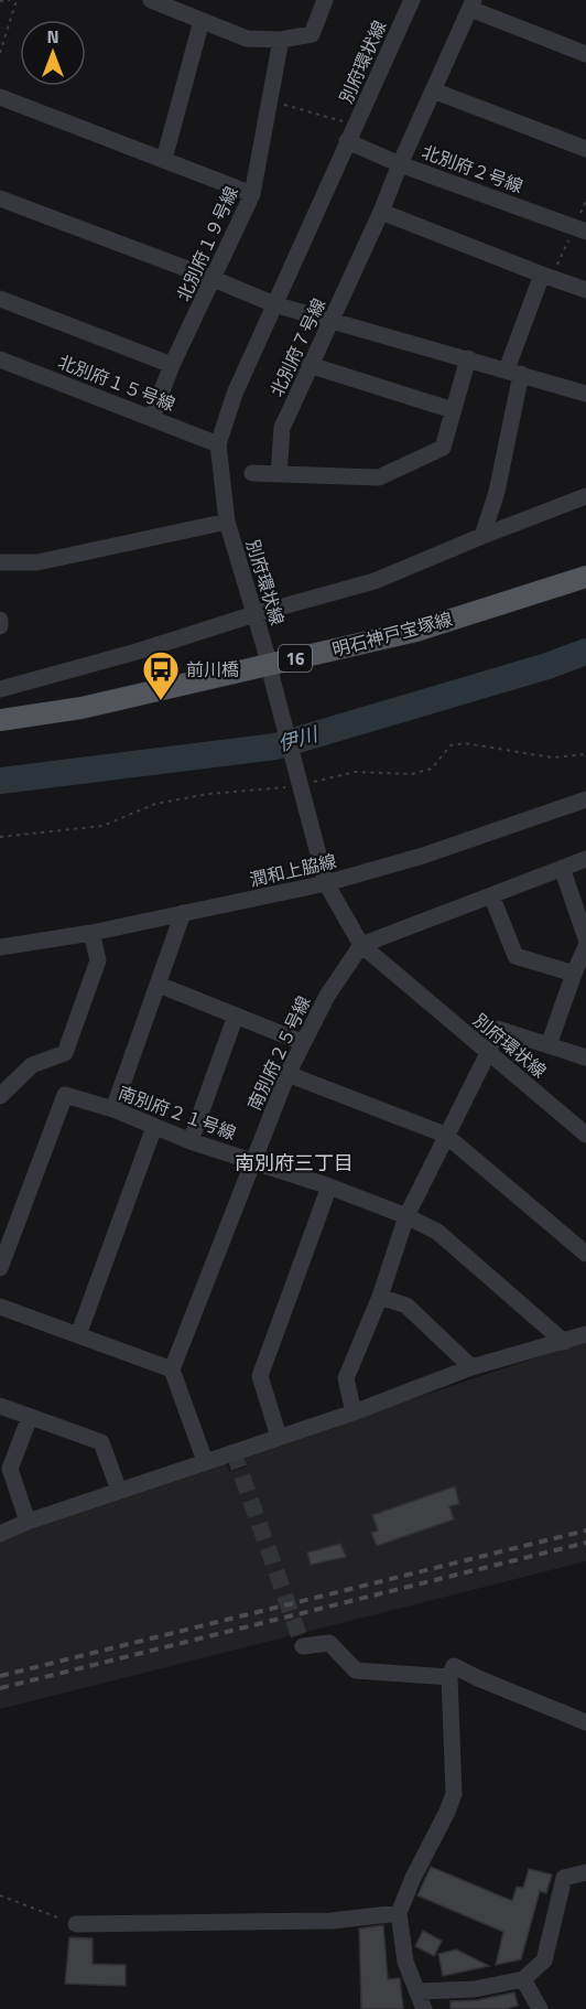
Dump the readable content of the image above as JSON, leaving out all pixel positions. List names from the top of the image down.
{
  "streets": {
    "main road": ["明石神戸宝塚線", "16"],
    "street": [
      "別府環状線",
      "北別府２号線",
      "北別府１９号線",
      "北別府７号線",
      "北別府１５号線",
      "潤和上脇線",
      "南別府２５号線",
      "南別府２１号線"
    ]
  },
  "crossings": [
    ["別府環状線", "北別府２号線"],
    ["別府環状線", "北別府１５号線"],
    ["別府環状線", "明石神戸宝塚線"],
    ["別府環状線", "潤和上脇線"],
    ["別府環状線", "南別府２５号線"],
    ["北別府２号線", "北別府７号線"],
    ["北別府１９号線", "北別府１５号線"],
    ["南別府２５号線", "南別府２１号線"]
  ],
  "districts": ["南別府三丁目"],
  "water": ["伊川"],
  "places": {
    "bus stop": ["前川橋"]
  },
  "north": "top"
}
